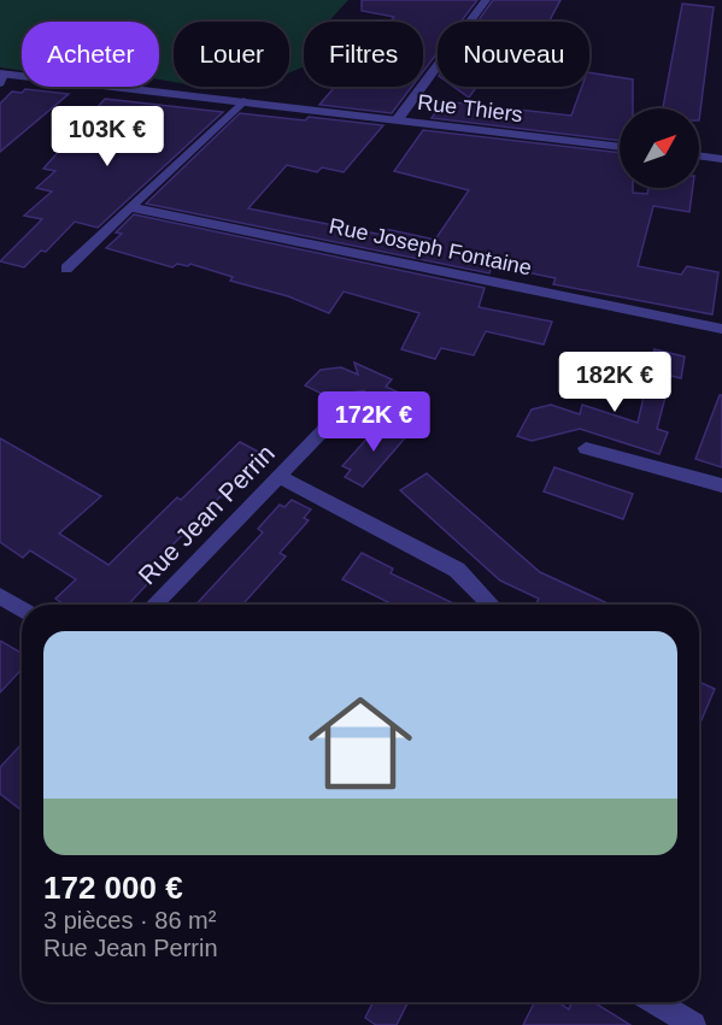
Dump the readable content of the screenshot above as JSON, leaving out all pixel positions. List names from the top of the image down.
{
  "streets": {
    "street": ["Rue Thiers", "Rue Joseph Fontaine", "Rue Jean Perrin"]
  },
  "north": "top right",
  "page": {
    "chip": [
      "Acheter",
      "Louer",
      "Filtres",
      "Nouveau"
    ],
    "price": ["103K €", "182K €", "172K €"],
    "list": [
      {
        "name": "172 000 €",
        "note": "3 pièces · 86 m² · Rue Jean Perrin"
      }
    ]
  }
}
